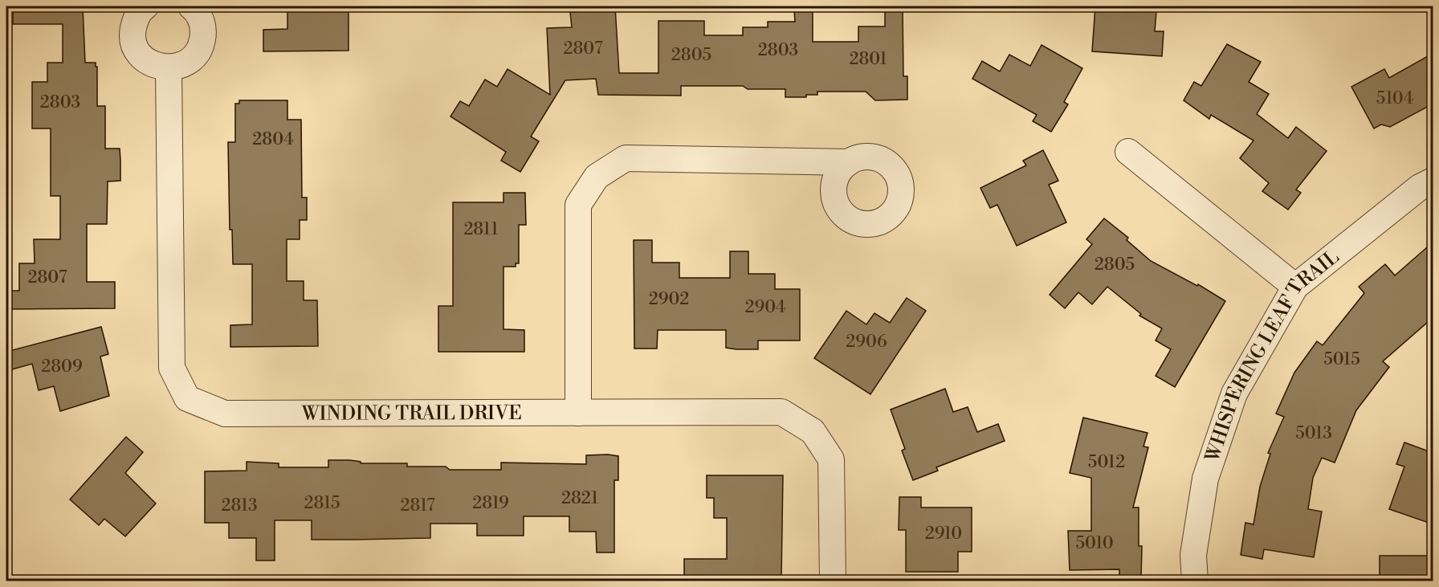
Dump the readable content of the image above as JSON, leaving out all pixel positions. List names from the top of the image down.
{
  "streets": {
    "street": ["WHISPERING LEAF TRAIL", "WINDING TRAIL DRIVE"]
  },
  "house_numbers": [
    "2807",
    "2803",
    "2805",
    "2801",
    "5104",
    "2803",
    "2804",
    "2811",
    "2805",
    "2807",
    "2902",
    "2904",
    "2906",
    "5015",
    "2809",
    "5013",
    "5012",
    "2821",
    "2815",
    "2819",
    "2813",
    "2817",
    "2910",
    "5010"
  ]
}
